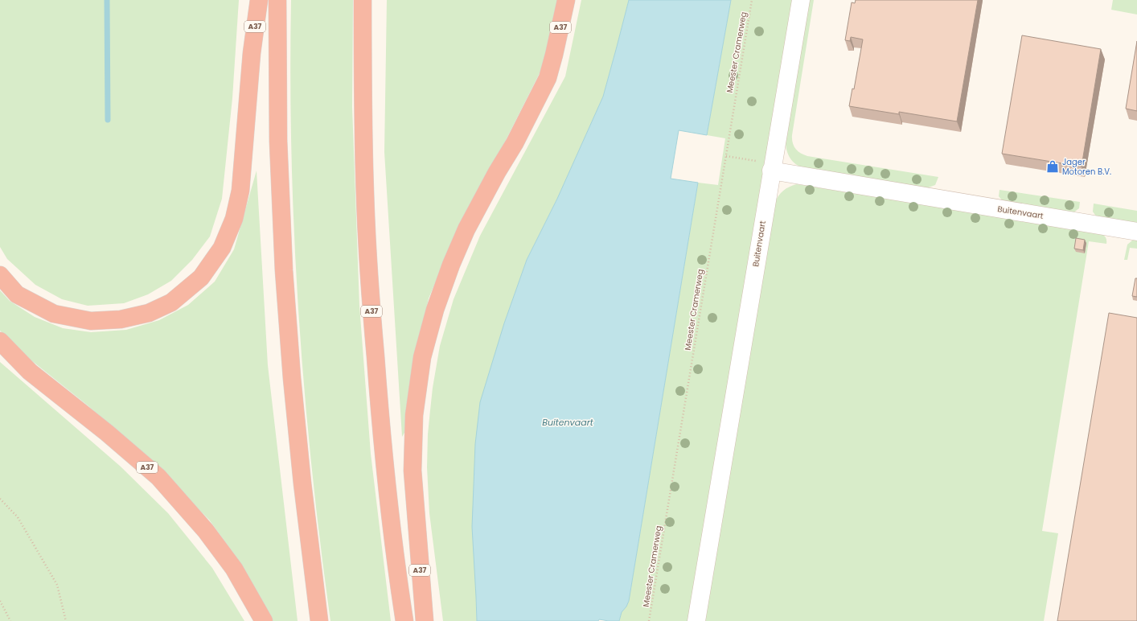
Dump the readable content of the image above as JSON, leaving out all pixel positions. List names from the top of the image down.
{
  "streets": {
    "highway": ["A37"],
    "street": ["Buitenvaart"],
    "path": ["Meester Cramerweg"]
  },
  "water": ["Buitenvaart"],
  "places": {
    "shop": ["Jager Motoren B.V."]
  }
}
